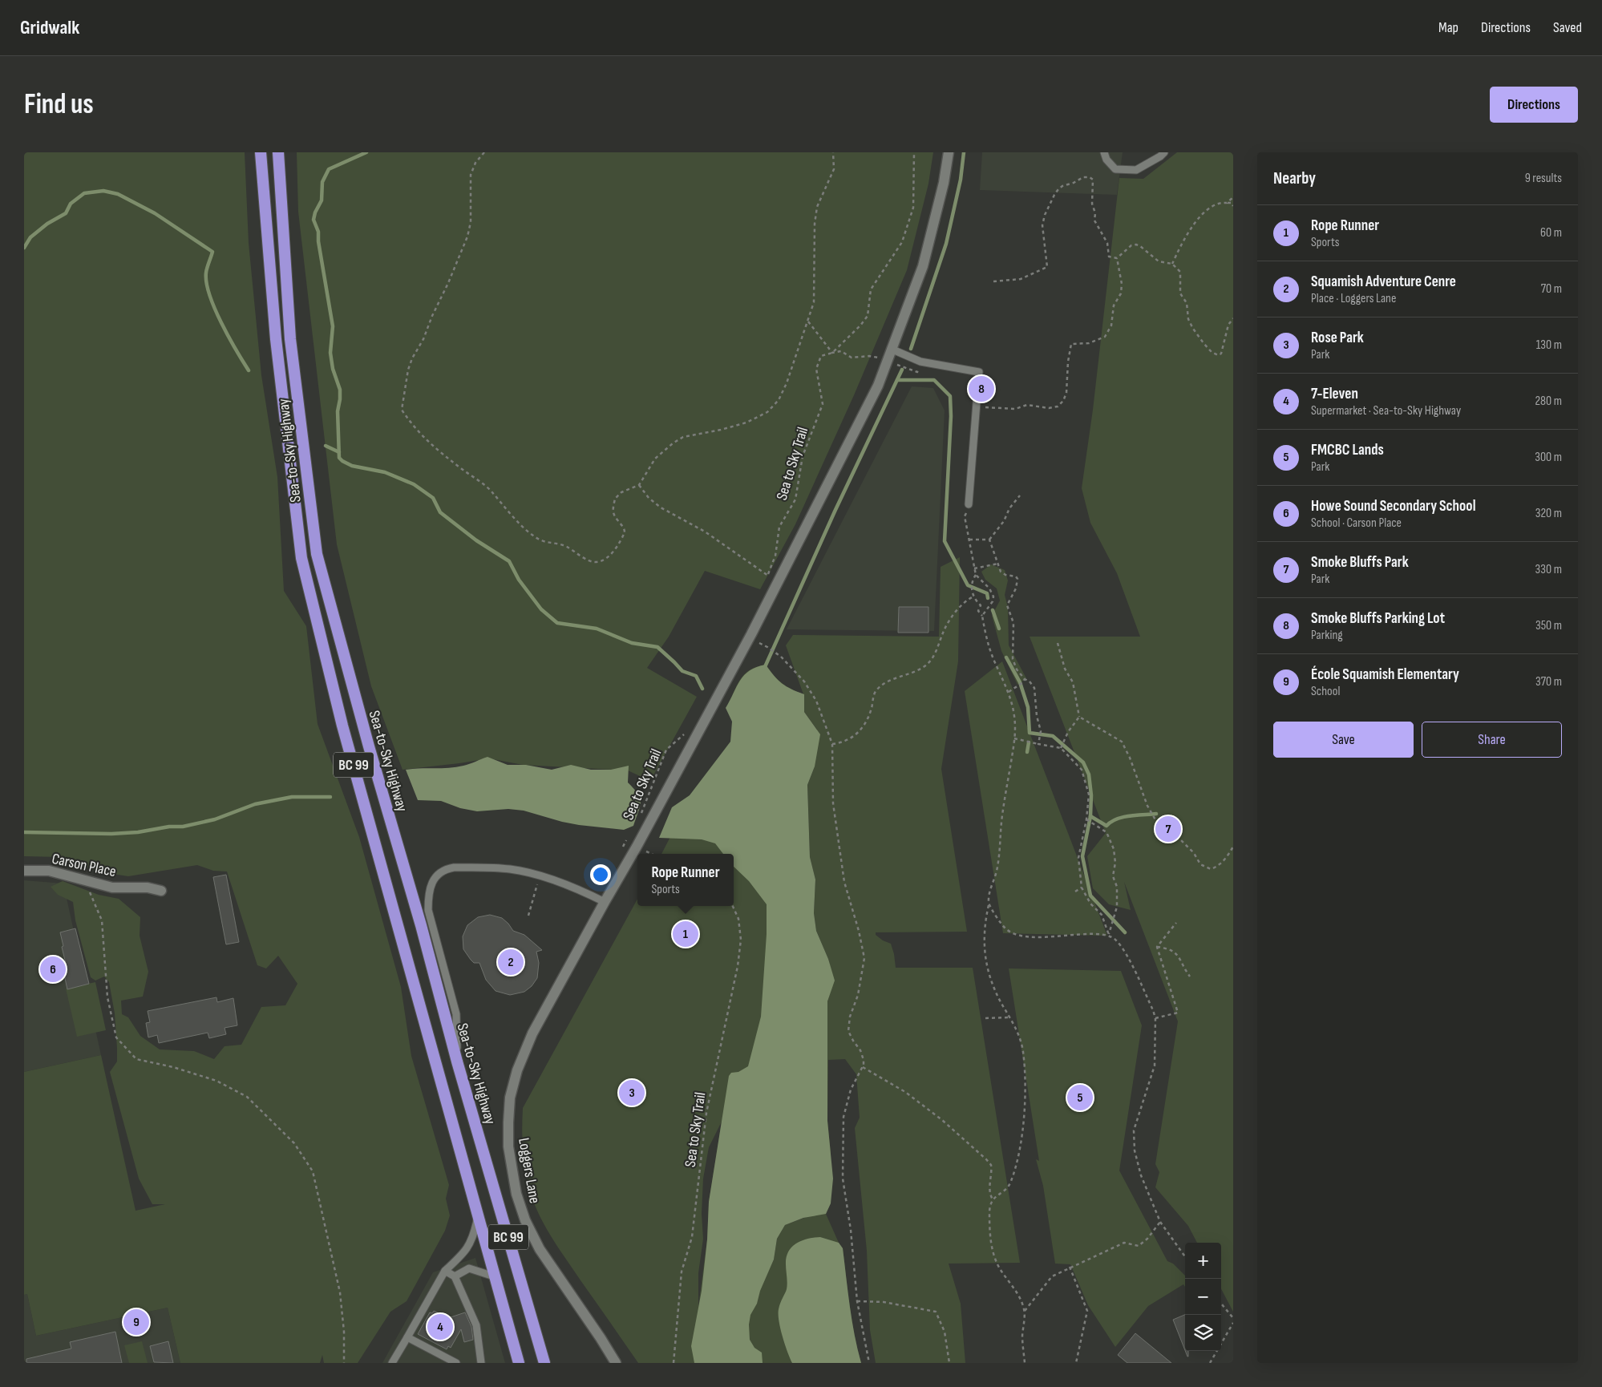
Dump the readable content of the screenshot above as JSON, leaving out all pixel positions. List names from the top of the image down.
{
  "streets": {
    "highway": ["Sea-to-Sky Highway", "BC 99"],
    "street": ["Carson Place", "Loggers Lane"],
    "path": ["Sea to Sky Trail"]
  },
  "page": {
    "header": "Gridwalk",
    "nav": ["Map", "Directions", "Saved"],
    "buttons": [
      "Directions",
      ["Save", "Share"]
    ],
    "title": "Find us",
    "heading": ["Nearby", "9 results"],
    "list": [
      {
        "mark": "1",
        "name": "Rope Runner",
        "note": "Sports",
        "value": "60 m"
      },
      {
        "mark": "2",
        "name": "Squamish Adventure Cenre",
        "note": "Place · Loggers Lane",
        "value": "70 m"
      },
      {
        "mark": "3",
        "name": "Rose Park",
        "note": "Park",
        "value": "130 m"
      },
      {
        "mark": "4",
        "name": "7-Eleven",
        "note": "Supermarket · Sea-to-Sky Highway",
        "value": "280 m"
      },
      {
        "mark": "5",
        "name": "FMCBC Lands",
        "note": "Park",
        "value": "300 m"
      },
      {
        "mark": "6",
        "name": "Howe Sound Secondary School",
        "note": "School · Carson Place",
        "value": "320 m"
      },
      {
        "mark": "7",
        "name": "Smoke Bluffs Park",
        "note": "Park",
        "value": "330 m"
      },
      {
        "mark": "8",
        "name": "Smoke Bluffs Parking Lot",
        "note": "Parking",
        "value": "350 m"
      },
      {
        "mark": "9",
        "name": "École Squamish Elementary",
        "note": "School",
        "value": "370 m"
      }
    ],
    "pins": [
      "8",
      "7",
      "1",
      "2",
      "6",
      "3",
      "5",
      "9",
      "4"
    ],
    "popup": ["Rope Runner", "Sports"],
    "map_buttons": ["+", "−"]
  }
}
